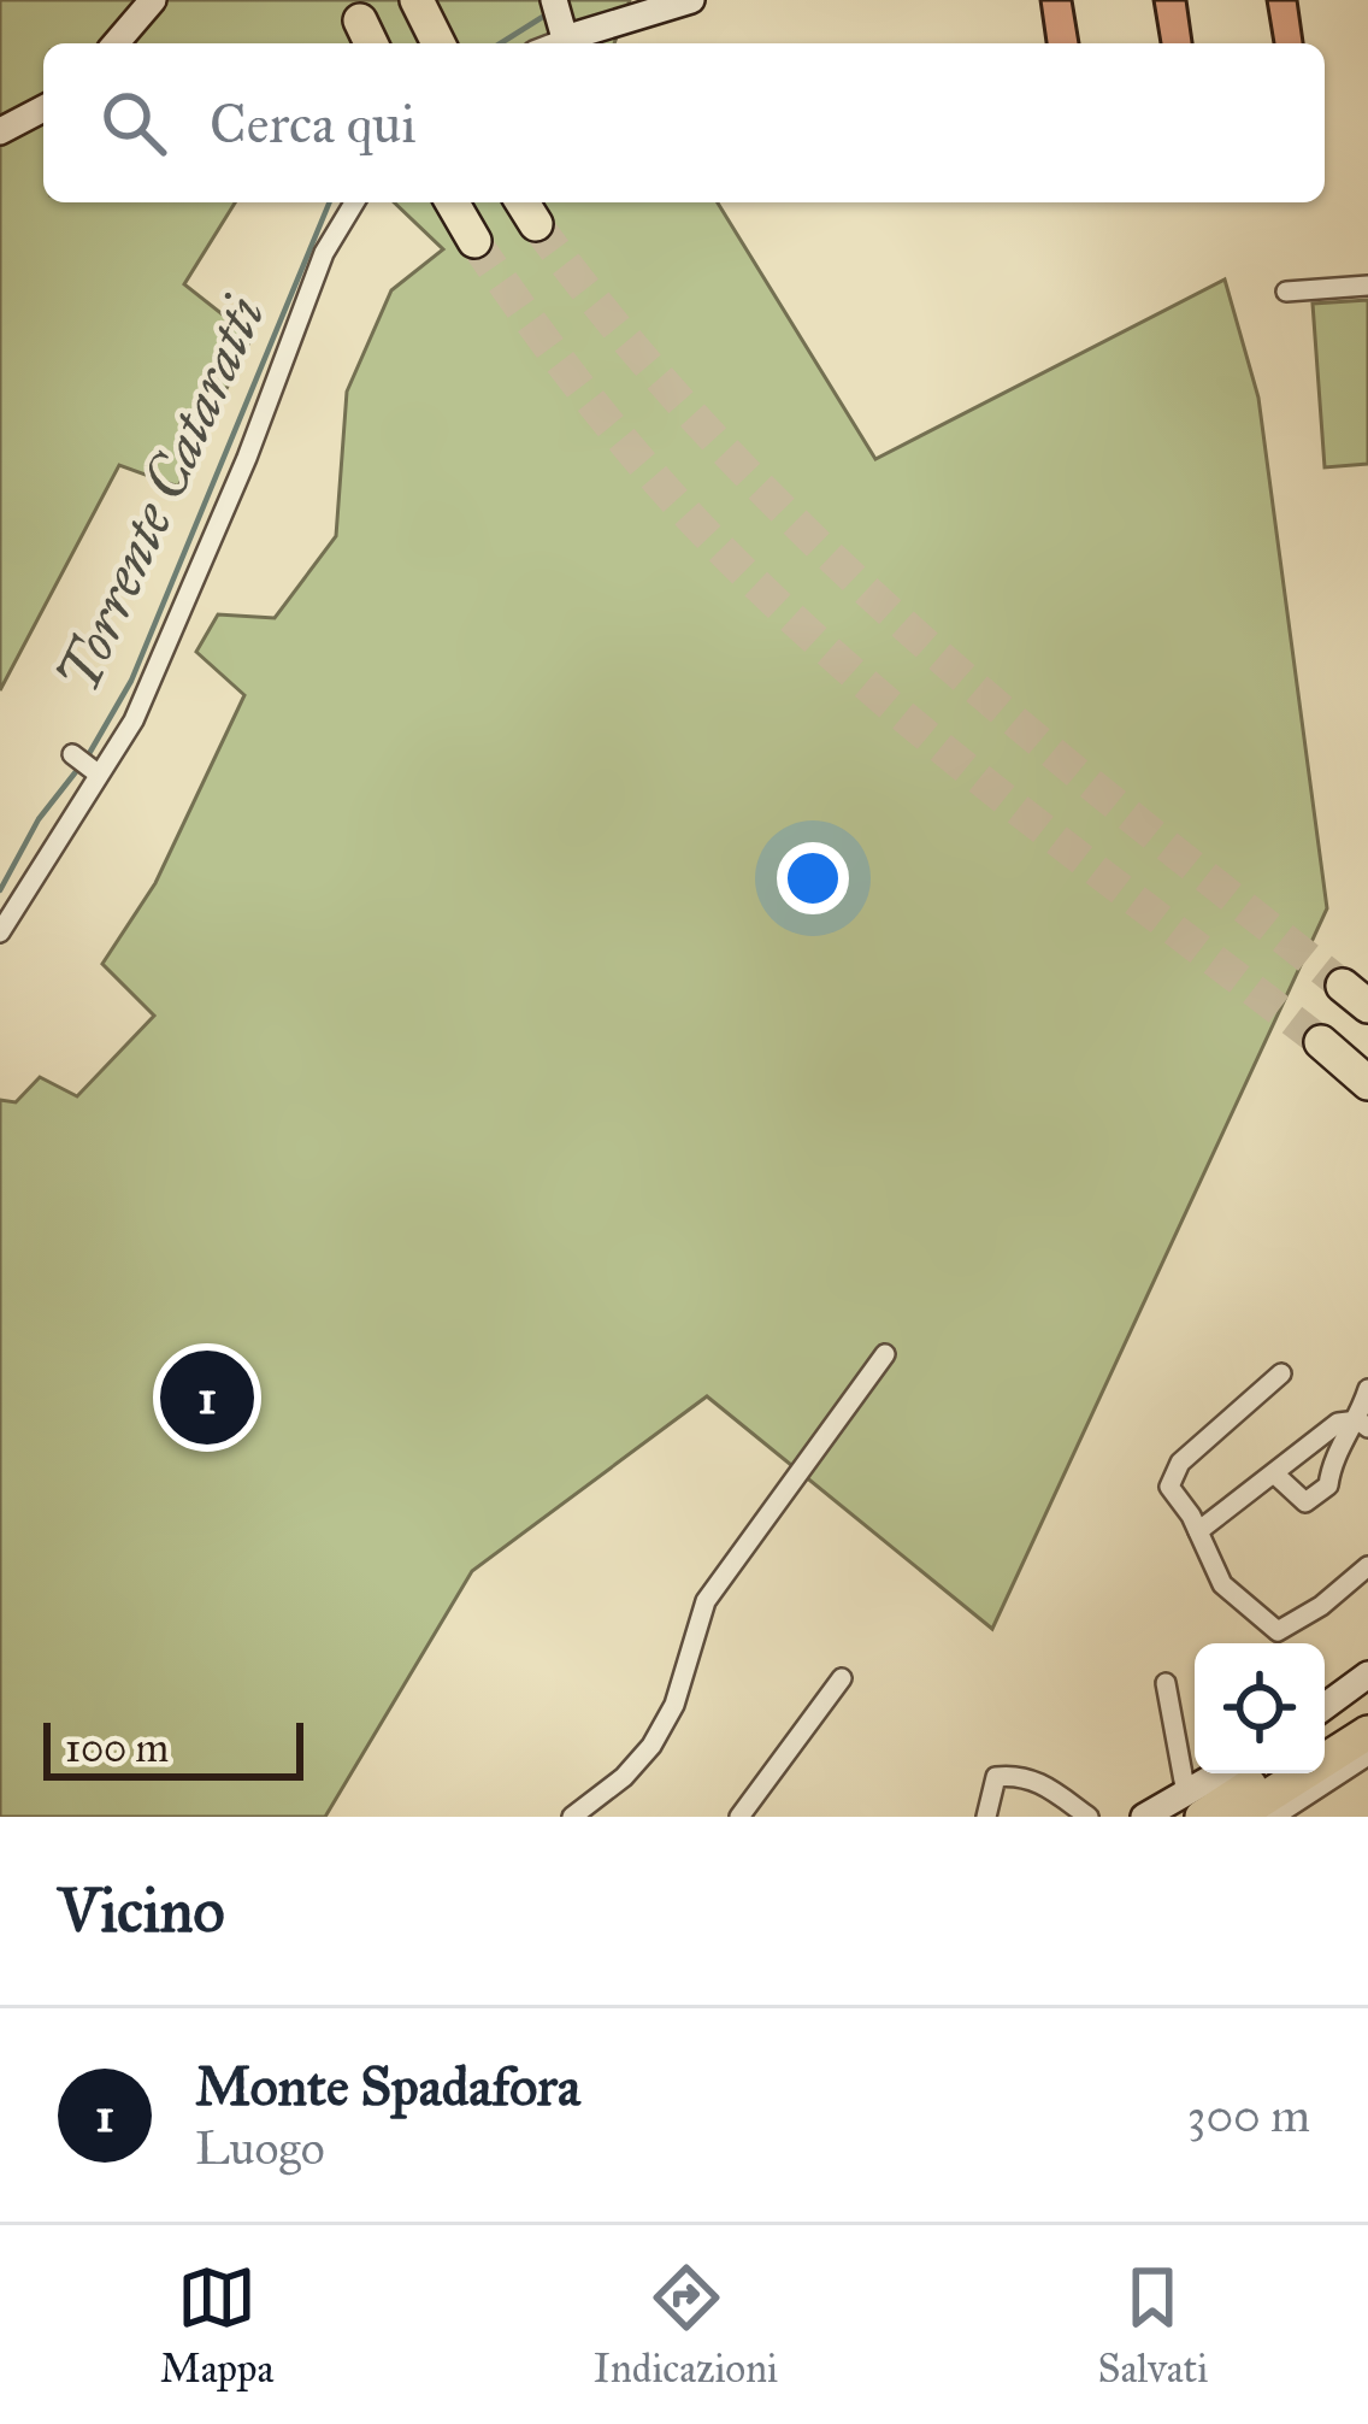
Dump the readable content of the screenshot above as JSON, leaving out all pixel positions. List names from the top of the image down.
{
  "water": ["Torrente Cataratti"],
  "scale_bar": "100 m",
  "page": {
    "search": "Cerca qui",
    "pins": "1",
    "scale": "100 m",
    "heading": "Vicino",
    "list": [
      {
        "mark": "1",
        "name": "Monte Spadafora",
        "note": "Luogo",
        "value": "300 m"
      }
    ],
    "nav": ["Mappa", "Indicazioni", "Salvati"]
  }
}
